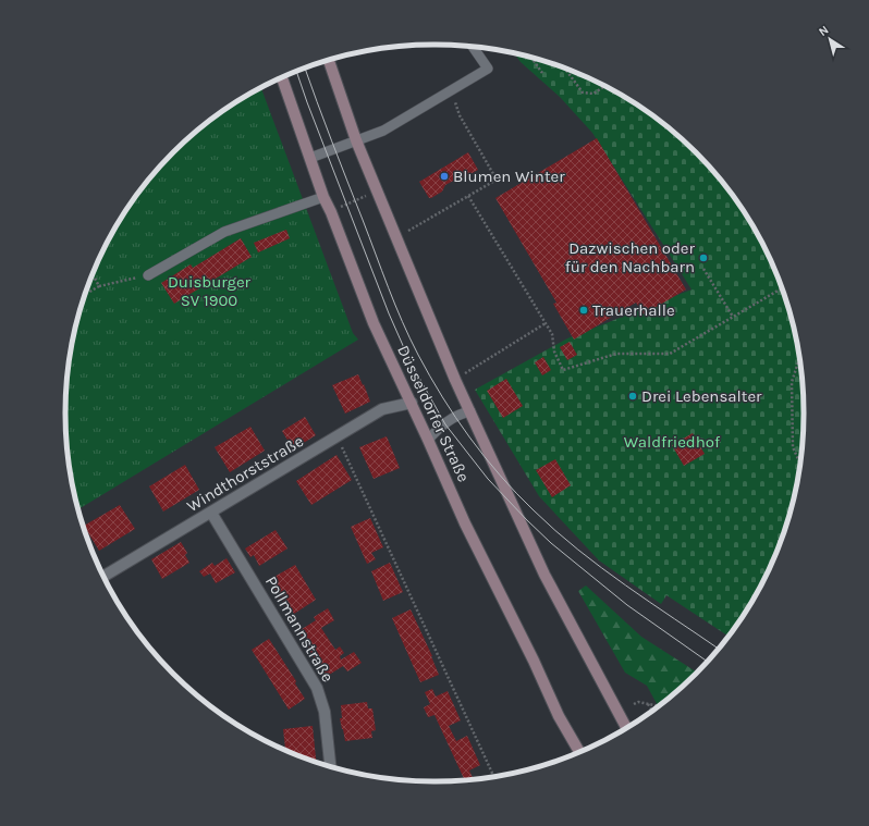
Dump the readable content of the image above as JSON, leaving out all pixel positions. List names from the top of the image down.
{
  "streets": {
    "main road": ["Düsseldorfer Straße"],
    "street": ["Windthorststraße", "Pollmannstraße"]
  },
  "crossings": [
    ["Düsseldorfer Straße", "Windthorststraße"],
    ["Windthorststraße", "Pollmannstraße"]
  ],
  "parks": ["Duisburger SV 1900", "Waldfriedhof"],
  "places": [
    "Blumen Winter",
    "Dazwischen oder für den Nachbarn",
    "Trauerhalle",
    "Drei Lebensalter"
  ],
  "north": "top left"
}
